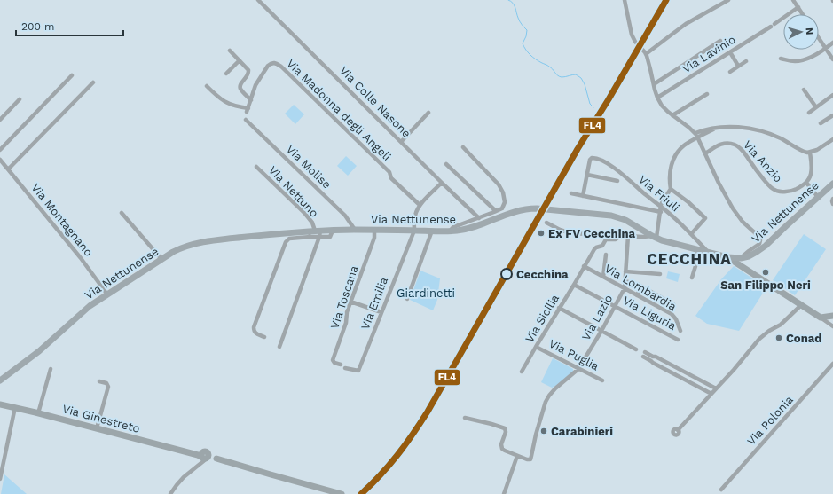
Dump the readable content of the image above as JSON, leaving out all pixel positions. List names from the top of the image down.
{
  "streets": {
    "main road": ["Via Nettunense"],
    "street": [
      "Via Lavinio",
      "Via Colle Nasone",
      "Via Madonna degli Angeli",
      "Via Anzio",
      "Via Molise",
      "Via Nettuno",
      "Via Friuli",
      "Via Montagnano",
      "Via Lombardia",
      "Via Toscana",
      "Via Emilia",
      "Via Liguria",
      "Via Lazio",
      "Via Sicilia",
      "Via Puglia",
      "Via Ginestreto",
      "Via Polonia"
    ]
  },
  "crossings": [
    ["Via Molise", "Via Nettunense"],
    ["Via Nettuno", "Via Nettunense"],
    ["Via Friuli", "Via Nettunense"],
    ["Via Nettunense", "Via Montagnano"],
    ["Via Nettunense", "Via Toscana"],
    ["Via Nettunense", "Via Emilia"],
    ["Via Lombardia", "Via Lazio"],
    ["Via Lombardia", "Via Sicilia"],
    ["Via Liguria", "Via Lazio"],
    ["Via Liguria", "Via Sicilia"],
    ["Via Lazio", "Via Puglia"],
    ["Via Sicilia", "Via Puglia"]
  ],
  "districts": ["CECCHINA"],
  "parks": ["Giardinetti"],
  "places": [
    "Ex FV Cecchina",
    "San Filippo Neri",
    "Cecchina",
    "Conad",
    "Carabinieri"
  ],
  "lines": ["transit line FL4"],
  "scale_bar": "200 m",
  "north": "right"
}
